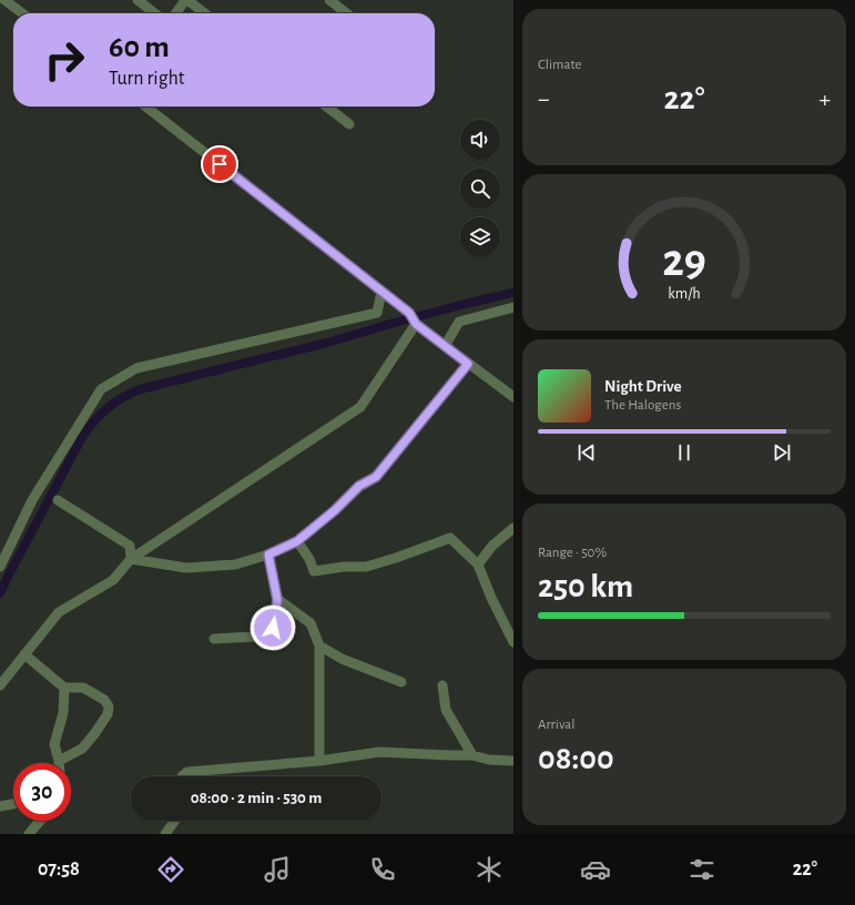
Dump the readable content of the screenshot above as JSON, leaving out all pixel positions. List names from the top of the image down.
{
  "page": {
    "tile": [
      "Climate",
      ["Range · 50%", "250 km"],
      ["Arrival", "08:00"]
    ],
    "turn": ["60 m", "Turn right"],
    "heat": ["−", "22°", "+"],
    "song": ["Night Drive", "The Halogens"],
    "limit": "30",
    "trip": "08:00 · 2 min · 530 m",
    "tabs": ["07:58", "22°"],
    "gauge": ["29", "km/h"]
  }
}
